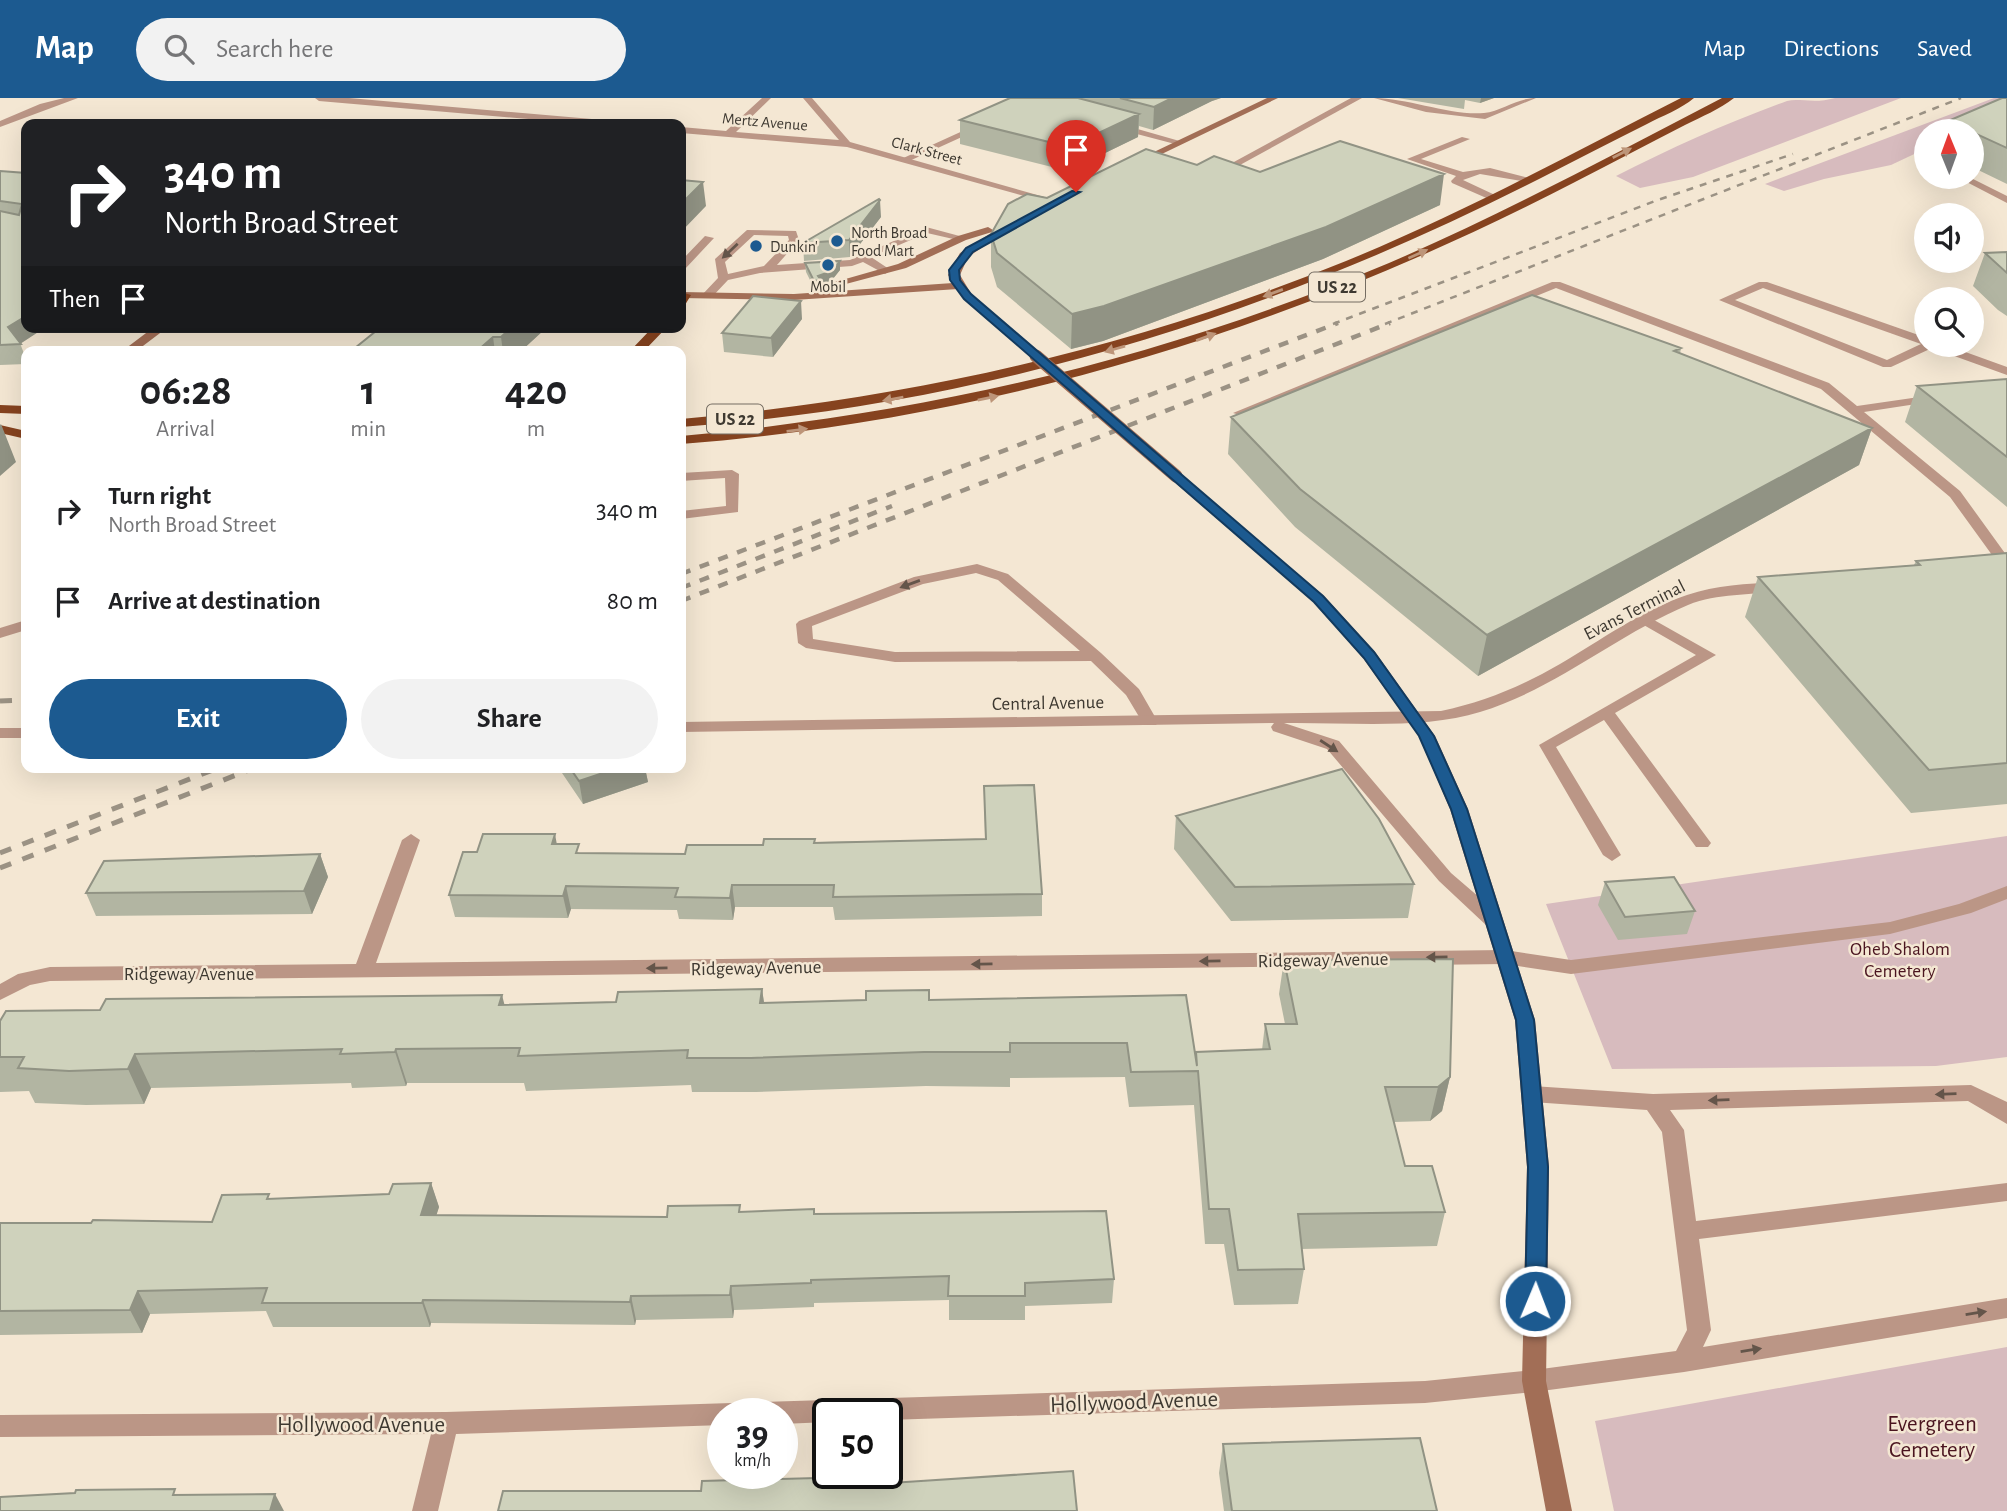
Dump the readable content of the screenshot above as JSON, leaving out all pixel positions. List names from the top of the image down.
{
  "streets": {
    "highway": ["US 22"],
    "street": [
      "Mertz Avenue",
      "Clark Street",
      "Evans Terminal",
      "Central Avenue",
      "Ridgeway Avenue",
      "Hollywood Avenue"
    ]
  },
  "crossings": [
    ["Mertz Avenue", "Clark Street"],
    ["Evans Terminal", "Central Avenue"]
  ],
  "one_way": ["Ridgeway Avenue"],
  "parks": ["Oheb Shalom Cemetery", "Evergreen Cemetery"],
  "places": ["North Broad Food Mart", "Dunkin'", "Mobil"],
  "north": "top",
  "page": {
    "header": "Map",
    "search": "Search here",
    "nav": ["Map", "Directions", "Saved"],
    "turn": ["340 m", "North Broad Street"],
    "then": "Then",
    "eta": [
      "06:28",
      "Arrival",
      "1",
      "min",
      "420",
      "m"
    ],
    "list": [
      {
        "name": "Turn right",
        "note": "North Broad Street",
        "value": "340 m"
      },
      {
        "name": "Arrive at destination",
        "value": "80 m"
      }
    ],
    "buttons": ["Exit", "Share"],
    "speed": "39 km/h",
    "limit": "50"
  }
}
